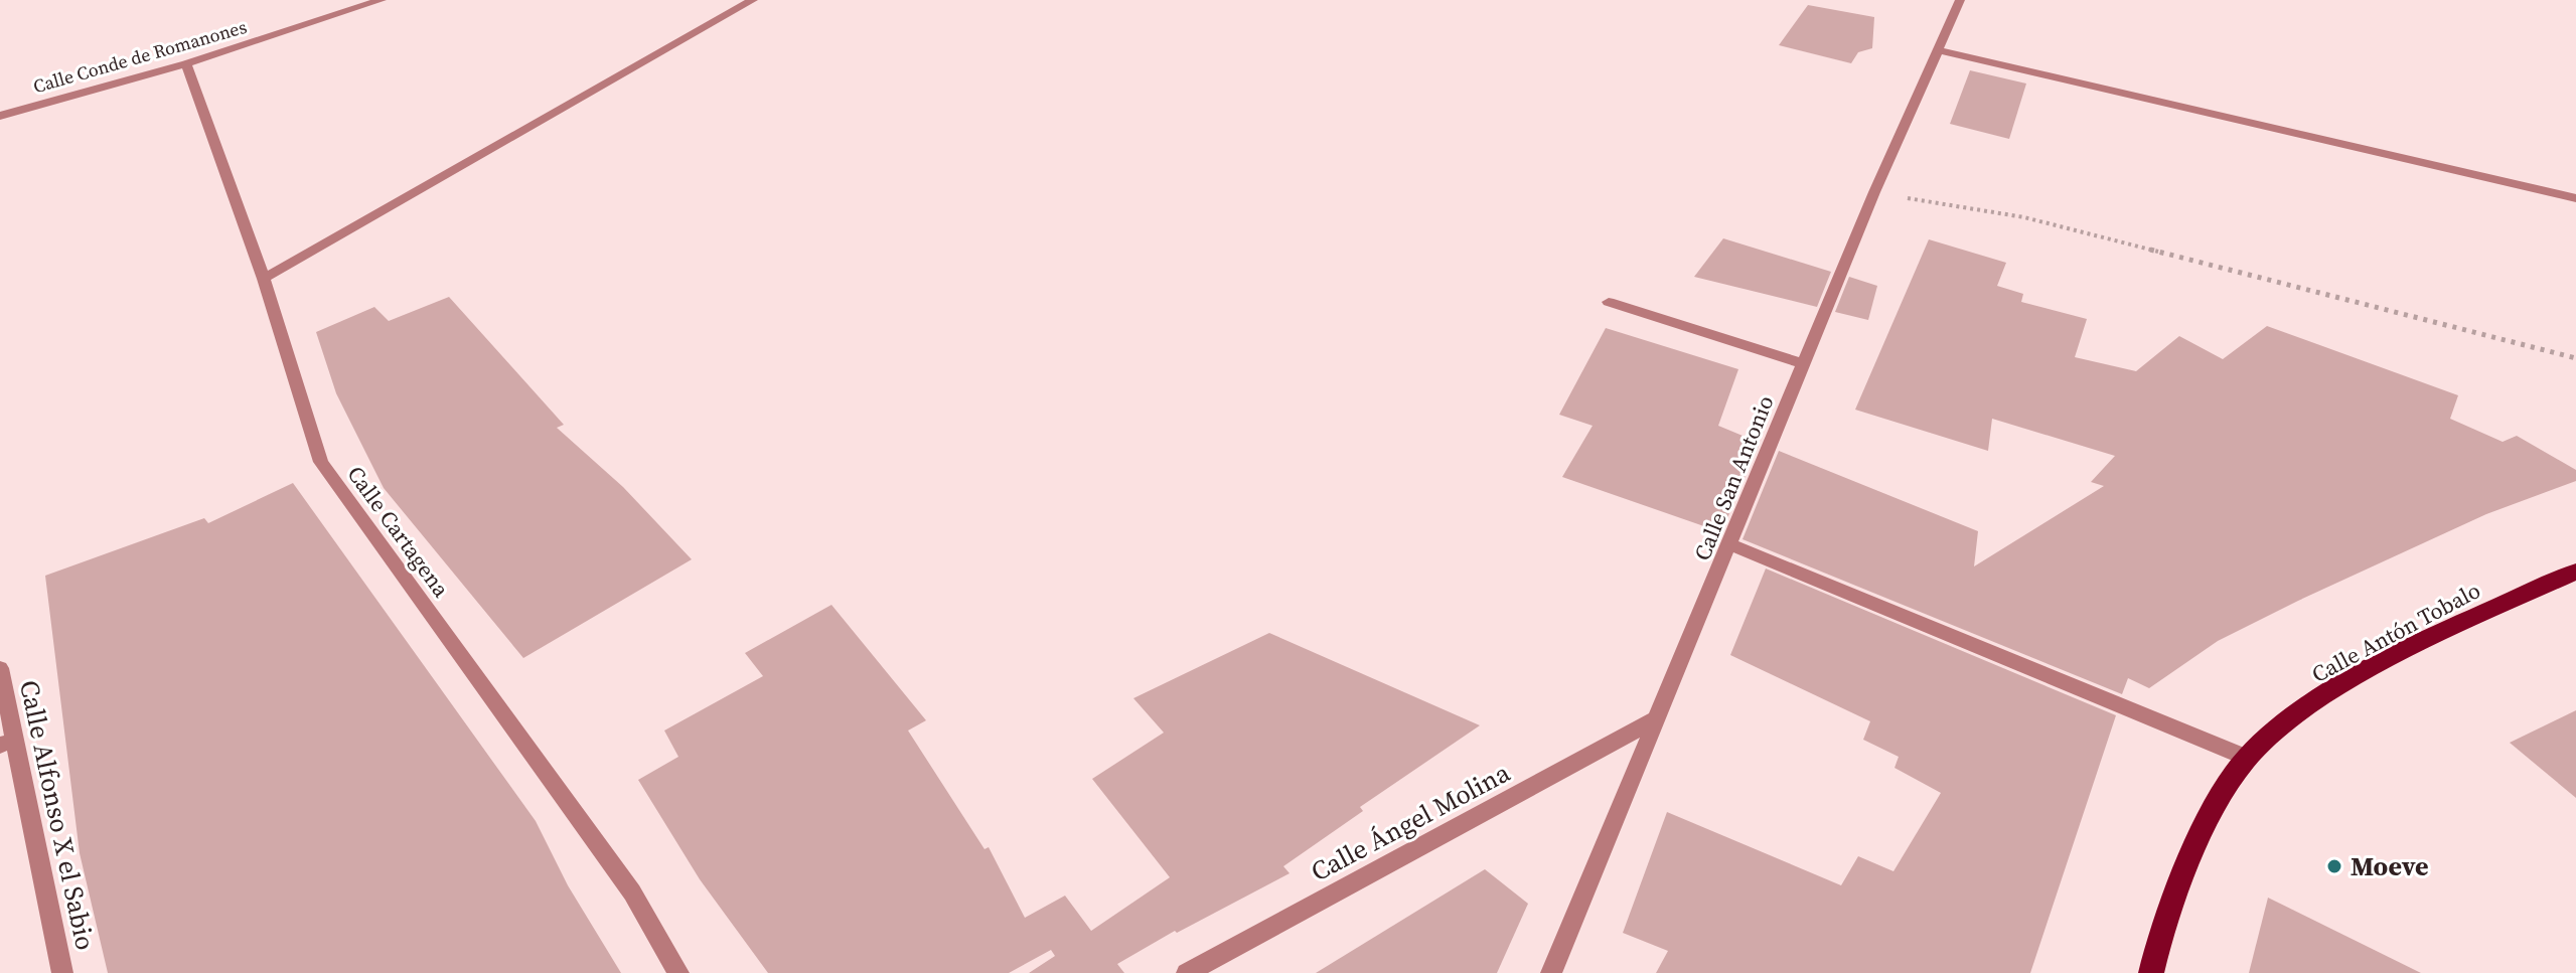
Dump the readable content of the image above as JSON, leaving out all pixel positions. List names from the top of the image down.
{
  "streets": {
    "main road": ["Calle Antón Tobalo"],
    "street": [
      "Calle Conde de Romanones",
      "Calle San Antonio",
      "Calle Cartagena",
      "Calle Alfonso X el Sabio",
      "Calle Ángel Molina"
    ]
  },
  "crossings": [
    ["Calle Conde de Romanones", "Calle Cartagena"],
    ["Calle San Antonio", "Calle Ángel Molina"]
  ],
  "places": ["Moeve"]
}
